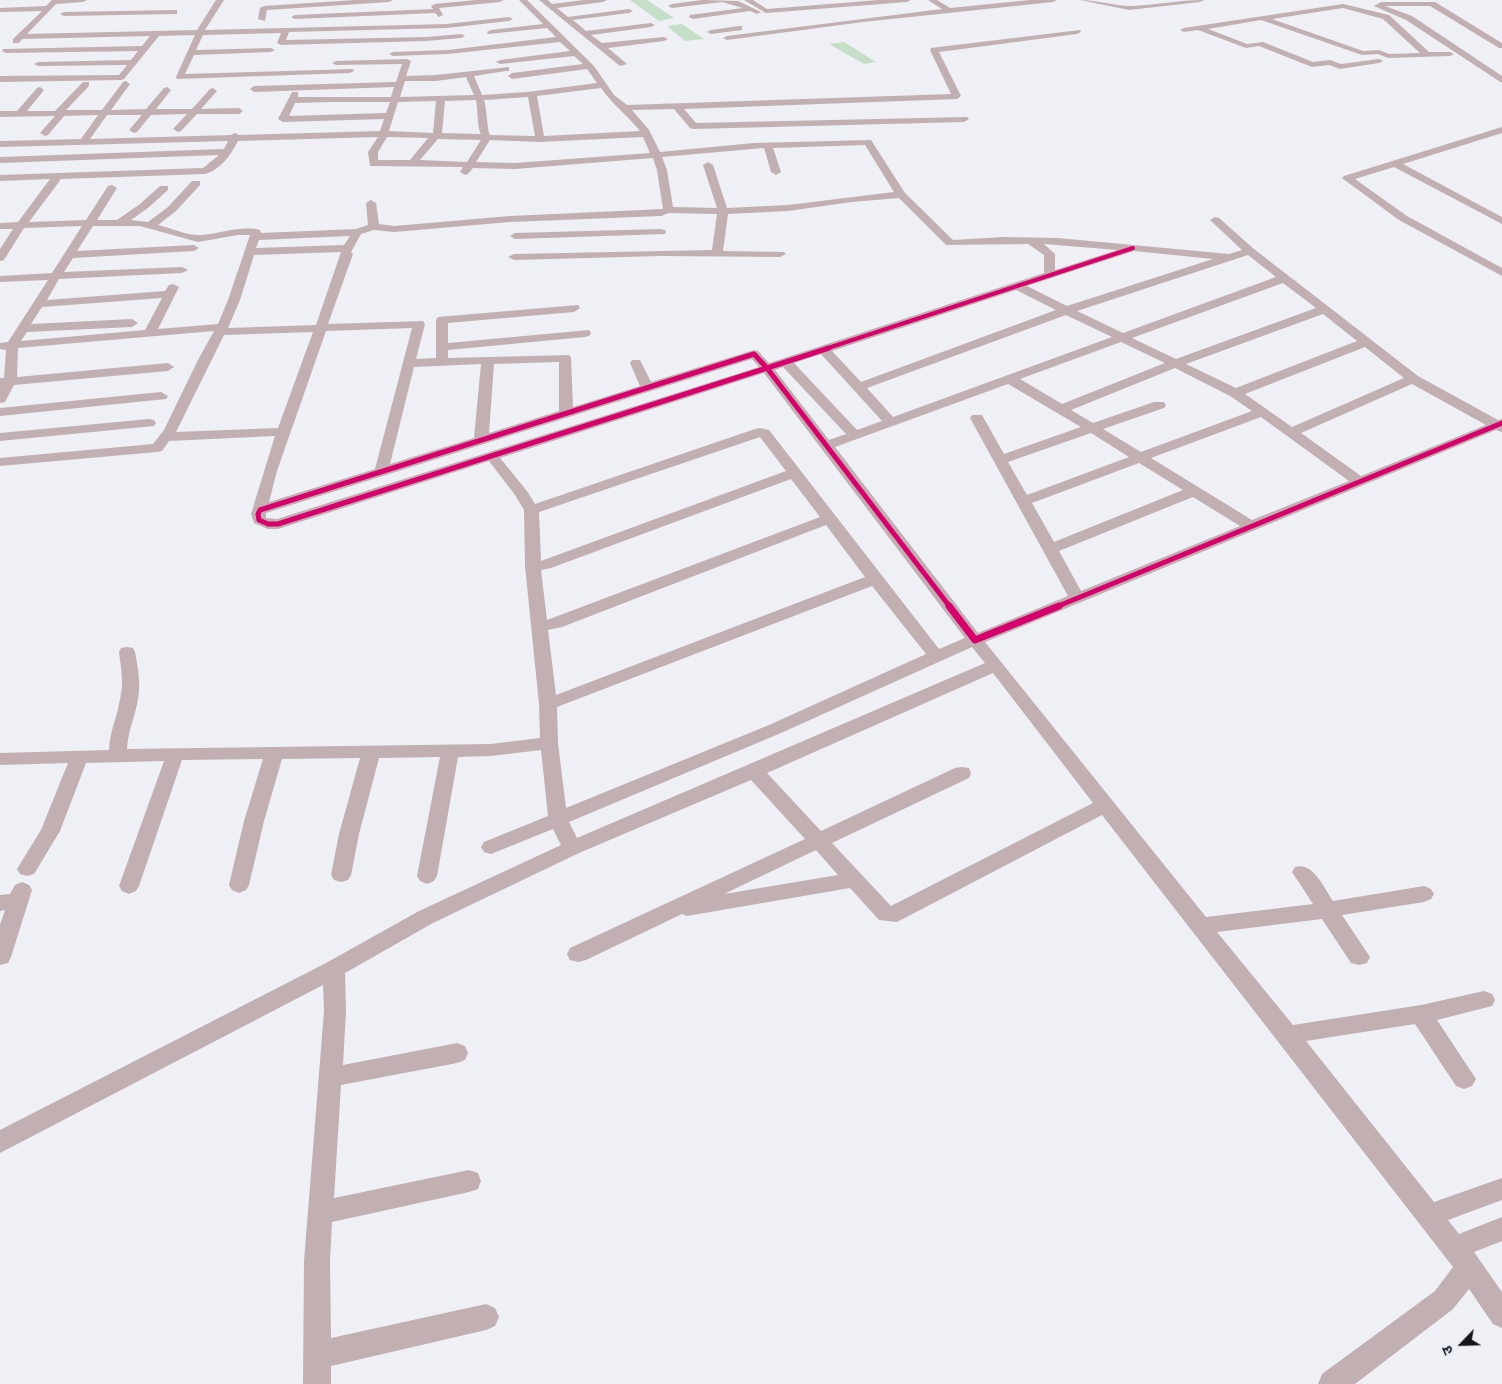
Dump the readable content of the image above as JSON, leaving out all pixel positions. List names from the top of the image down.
{
  "north": "bottom left"
}
